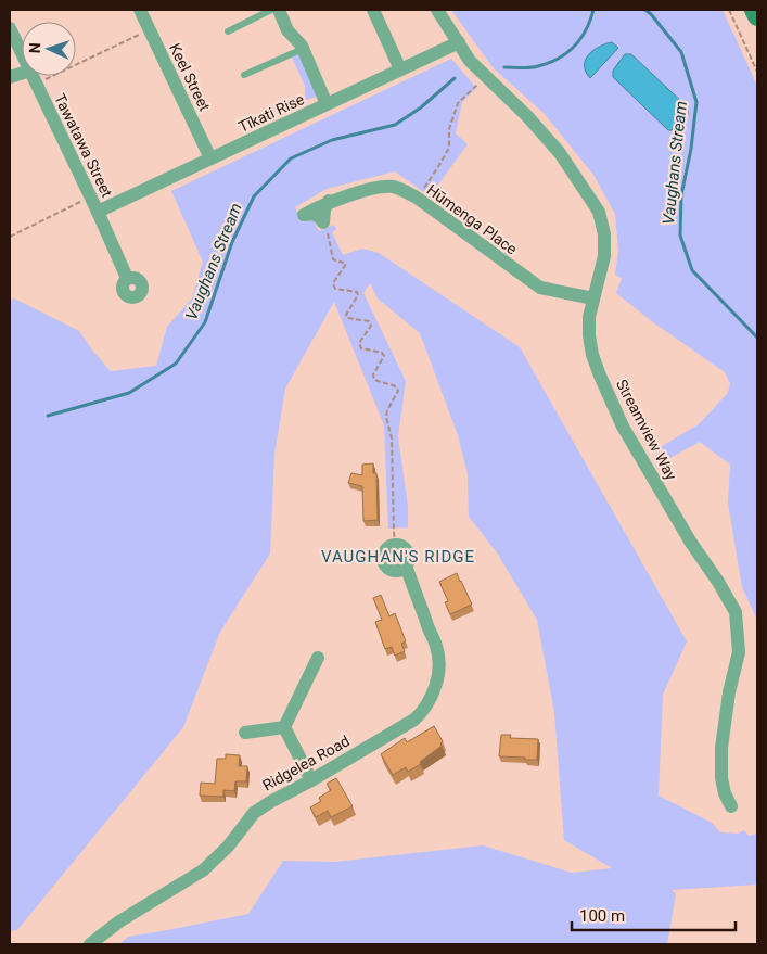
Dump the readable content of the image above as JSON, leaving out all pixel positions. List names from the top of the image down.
{
  "streets": {
    "street": [
      "Keel Street",
      "Tīkati Rise",
      "Tawatawa Street",
      "Hūmenga Place",
      "Streamview Way",
      "Ridgelea Road"
    ]
  },
  "crossings": [
    ["Keel Street", "Tīkati Rise"],
    ["Tīkati Rise", "Tawatawa Street"],
    ["Tīkati Rise", "Streamview Way"],
    ["Hūmenga Place", "Streamview Way"]
  ],
  "districts": ["VAUGHAN'S RIDGE"],
  "water": ["Vaughans Stream"],
  "scale_bar": "100 m",
  "north": "left"
}
